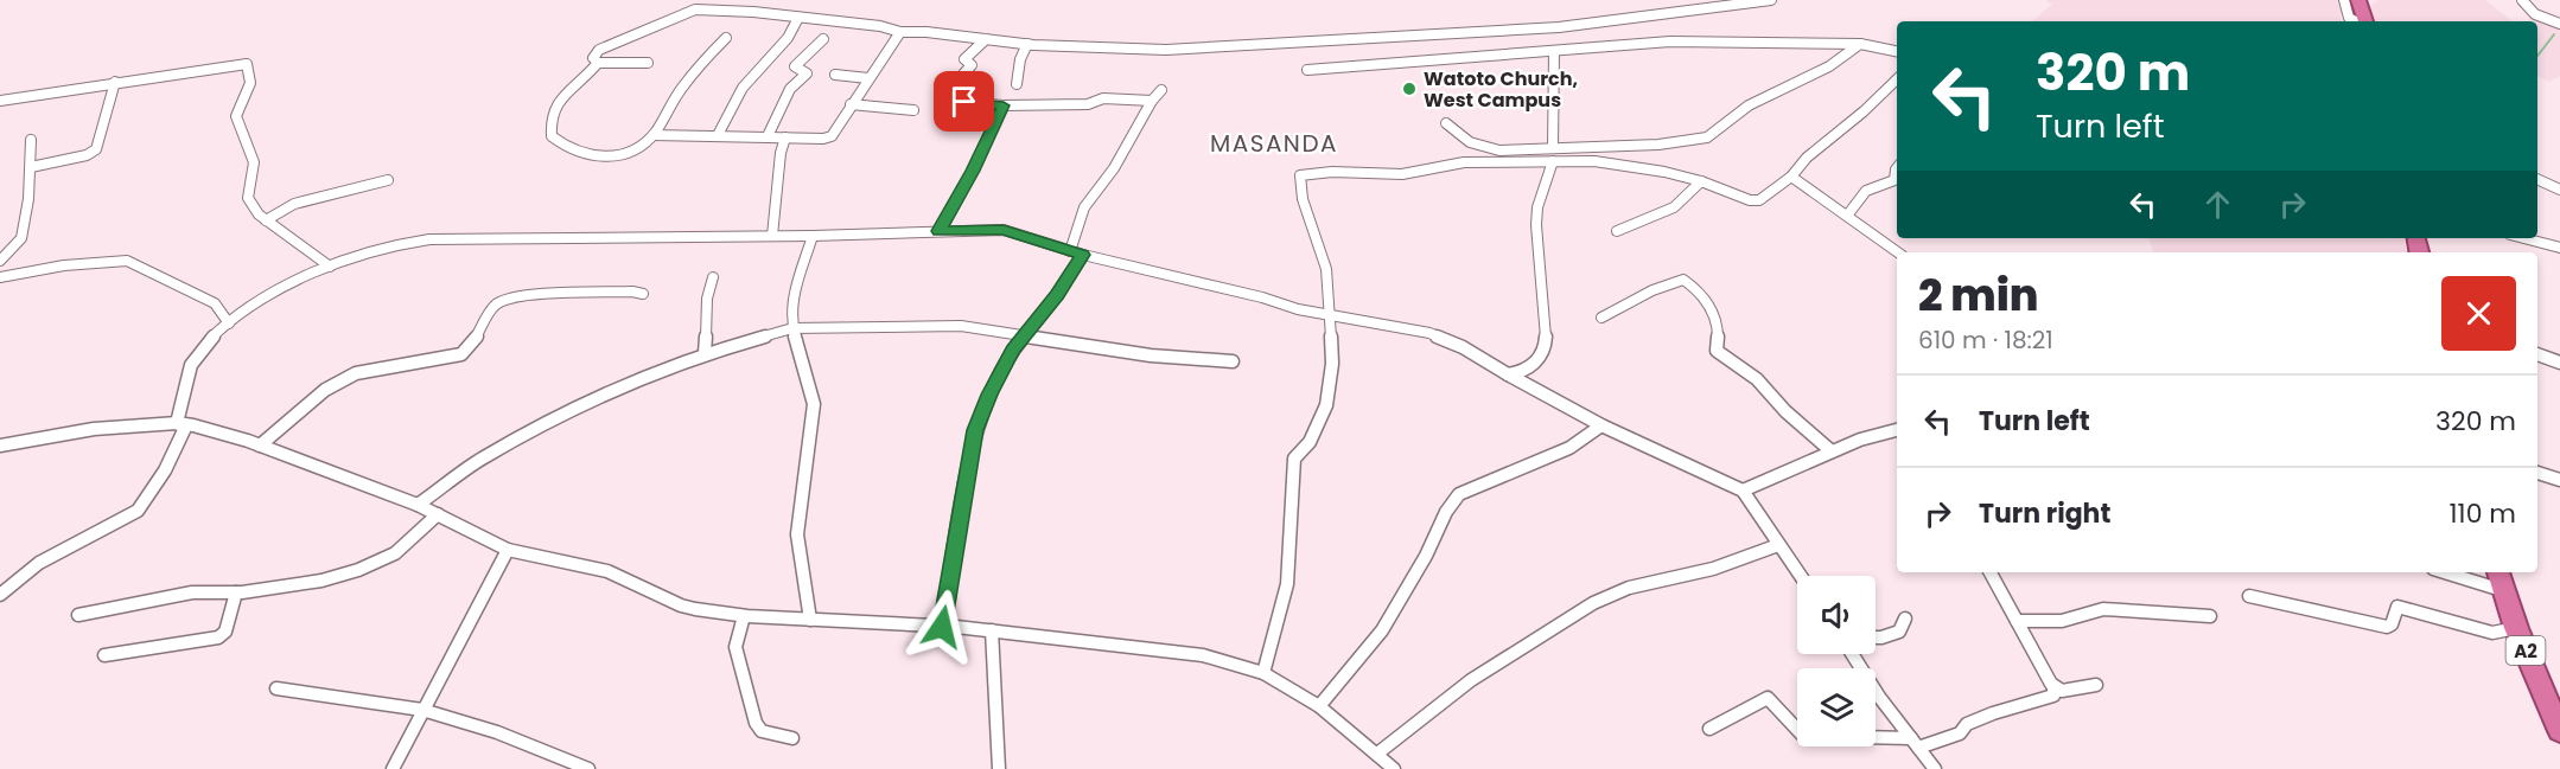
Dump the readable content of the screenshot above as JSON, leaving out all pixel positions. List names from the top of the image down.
{
  "streets": {
    "highway": ["A2"]
  },
  "districts": ["MASANDA"],
  "places": ["Watoto Church, West Campus"],
  "page": {
    "turn": ["320 m", "Turn left"],
    "heading": ["2 min", "610 m · 18:21"],
    "list": [
      {
        "name": "Turn left",
        "value": "320 m"
      },
      {
        "name": "Turn right",
        "value": "110 m"
      }
    ]
  }
}
